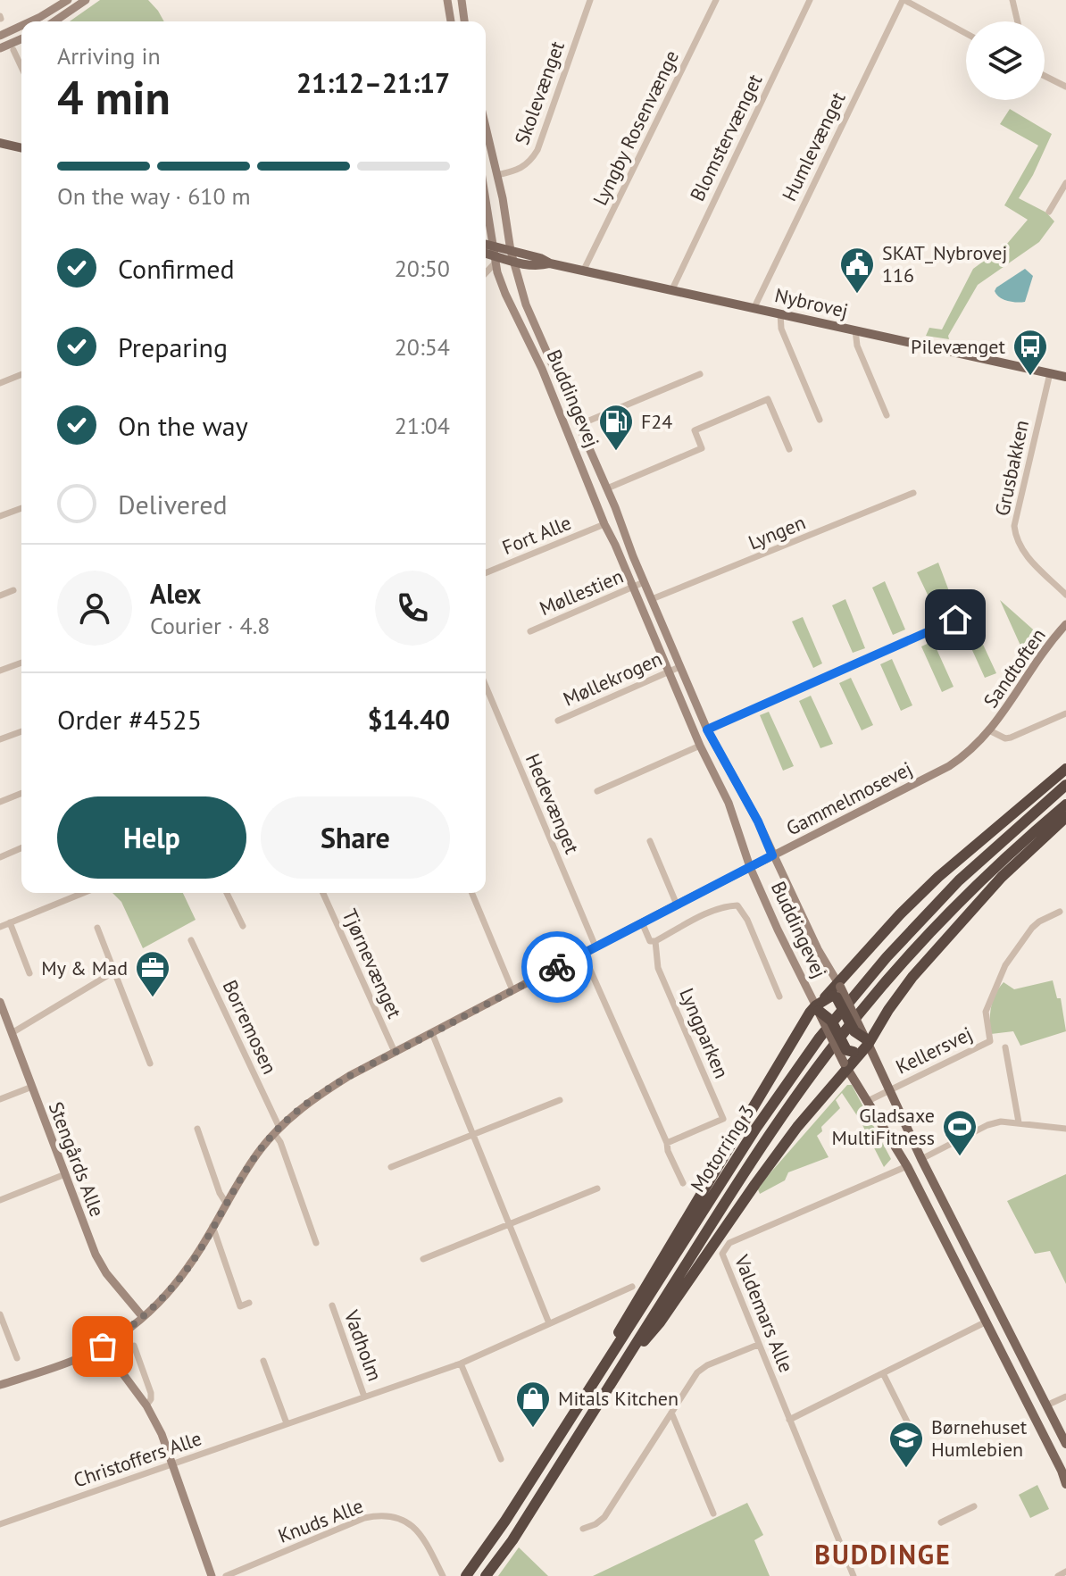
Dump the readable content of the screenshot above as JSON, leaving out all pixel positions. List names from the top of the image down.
{
  "streets": {
    "highway": ["Motorring 3"],
    "main road": ["Nybrovej", "Buddingevej"],
    "street": [
      "Skolevænget",
      "Lyngby Rosenvænge",
      "Blomstervænget",
      "Humlevænget",
      "Grusbakken",
      "Lyngen",
      "Fort Alle",
      "Møllestien",
      "Sandtoften",
      "Møllekrogen",
      "Gammelmosevej",
      "Hedevænget",
      "Tjørnevænget",
      "Borremosen",
      "Lyngparken",
      "Kellersvej",
      "Stengårds Alle",
      "Valdemars Alle",
      "Vadholm",
      "Christoffers Alle",
      "Knuds Alle"
    ]
  },
  "crossings": [
    ["Skolevænget", "Buddingevej"],
    ["Lyngby Rosenvænge", "Nybrovej"],
    ["Blomstervænget", "Nybrovej"],
    ["Humlevænget", "Nybrovej"],
    ["Nybrovej", "Buddingevej"],
    ["Nybrovej", "Grusbakken"],
    ["Buddingevej", "Lyngen"],
    ["Buddingevej", "Fort Alle"],
    ["Buddingevej", "Møllestien"],
    ["Buddingevej", "Møllekrogen"],
    ["Buddingevej", "Gammelmosevej"],
    ["Buddingevej", "Kellersvej"],
    ["Buddingevej", "Valdemars Alle"],
    ["Sandtoften", "Gammelmosevej"],
    ["Gammelmosevej", "Hedevænget"],
    ["Gammelmosevej", "Tjørnevænget"],
    ["Gammelmosevej", "Borremosen"],
    ["Gammelmosevej", "Stengårds Alle"],
    ["Vadholm", "Christoffers Alle"]
  ],
  "districts": ["BUDDINGE"],
  "places": {
    "public building": ["SKAT_Nybrovej 116"],
    "bus stop": ["Pilevænget"],
    "fuel station": ["F24"],
    "office": ["My & Mad"],
    "sports": ["Gladsaxe MultiFitness"],
    "shop": ["Mitals Kitchen"],
    "school or university": ["Børnehuset Humlebien"]
  },
  "page": {
    "heading": ["4 min", "Arriving in", "21:12–21:17"],
    "panel": [
      "Alex",
      "Courier · 4.8",
      "Order #4525",
      "$14.40"
    ],
    "bar": "On the way · 610 m",
    "list": [
      ["Confirmed", "20:50"],
      ["Preparing", "20:54"],
      ["On the way", "21:04"],
      "Delivered"
    ],
    "buttons": ["Help", "Share"]
  }
}
